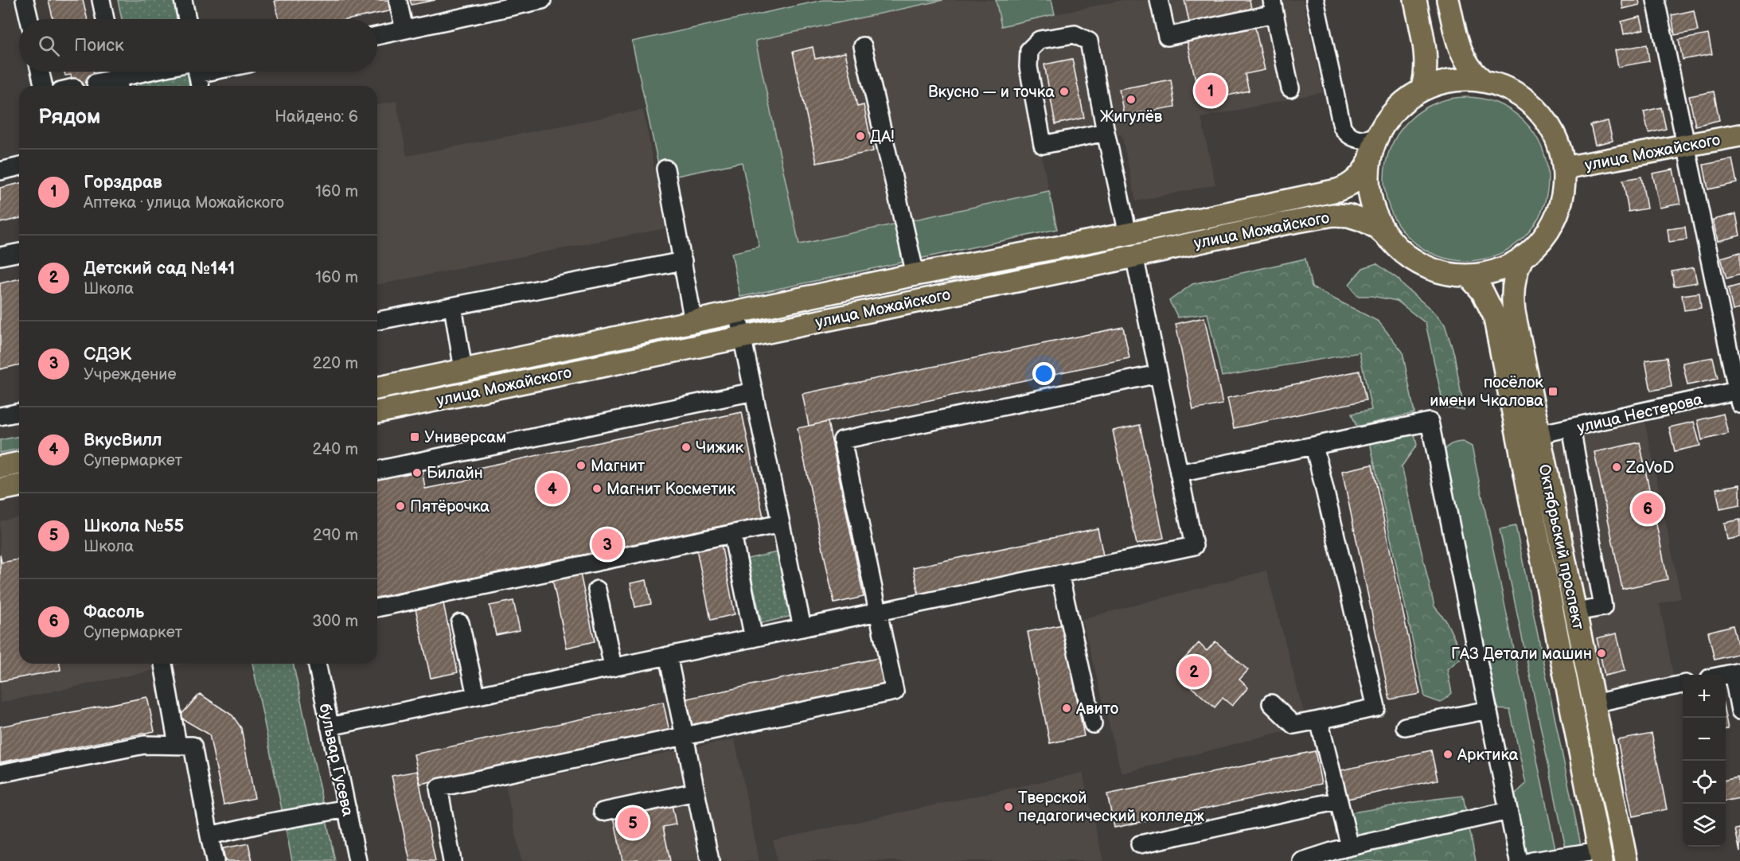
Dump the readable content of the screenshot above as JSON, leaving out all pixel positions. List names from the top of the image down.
{
  "streets": {
    "main road": ["улица Можайского", "Октябрьский проспект"],
    "street": ["улица Нестерова", "бульвар Гусева"]
  },
  "crossings": [
    ["улица Нестерова", "Октябрьский проспект"]
  ],
  "places": {
    "other": [
      "Вкусно — и точка",
      "Жигулёв",
      "ДА!",
      "Чижик",
      "Магнит",
      "ZaVoD",
      "Билайн",
      "Магнит Косметик",
      "Пятёрочка",
      "ГАЗ Детали машин",
      "Авито",
      "Арктика",
      "Тверской педагогический колледж"
    ],
    "transit": ["посёлок имени Чкалова", "Универсам"]
  },
  "page": {
    "search": "Поиск",
    "pins": [
      "1",
      "4",
      "6",
      "3",
      "2",
      "5"
    ],
    "heading": ["Рядом", "Найдено: 6"],
    "list": [
      {
        "mark": "1",
        "name": "Горздрав",
        "note": "Аптека · улица Можайского",
        "value": "160 m"
      },
      {
        "mark": "2",
        "name": "Детский сад №141",
        "note": "Школа",
        "value": "160 m"
      },
      {
        "mark": "3",
        "name": "СДЭК",
        "note": "Учреждение",
        "value": "220 m"
      },
      {
        "mark": "4",
        "name": "ВкусВилл",
        "note": "Супермаркет",
        "value": "240 m"
      },
      {
        "mark": "5",
        "name": "Школа №55",
        "note": "Школа",
        "value": "290 m"
      },
      {
        "mark": "6",
        "name": "Фасоль",
        "note": "Супермаркет",
        "value": "300 m"
      }
    ],
    "map_buttons": ["+", "−"]
  }
}
